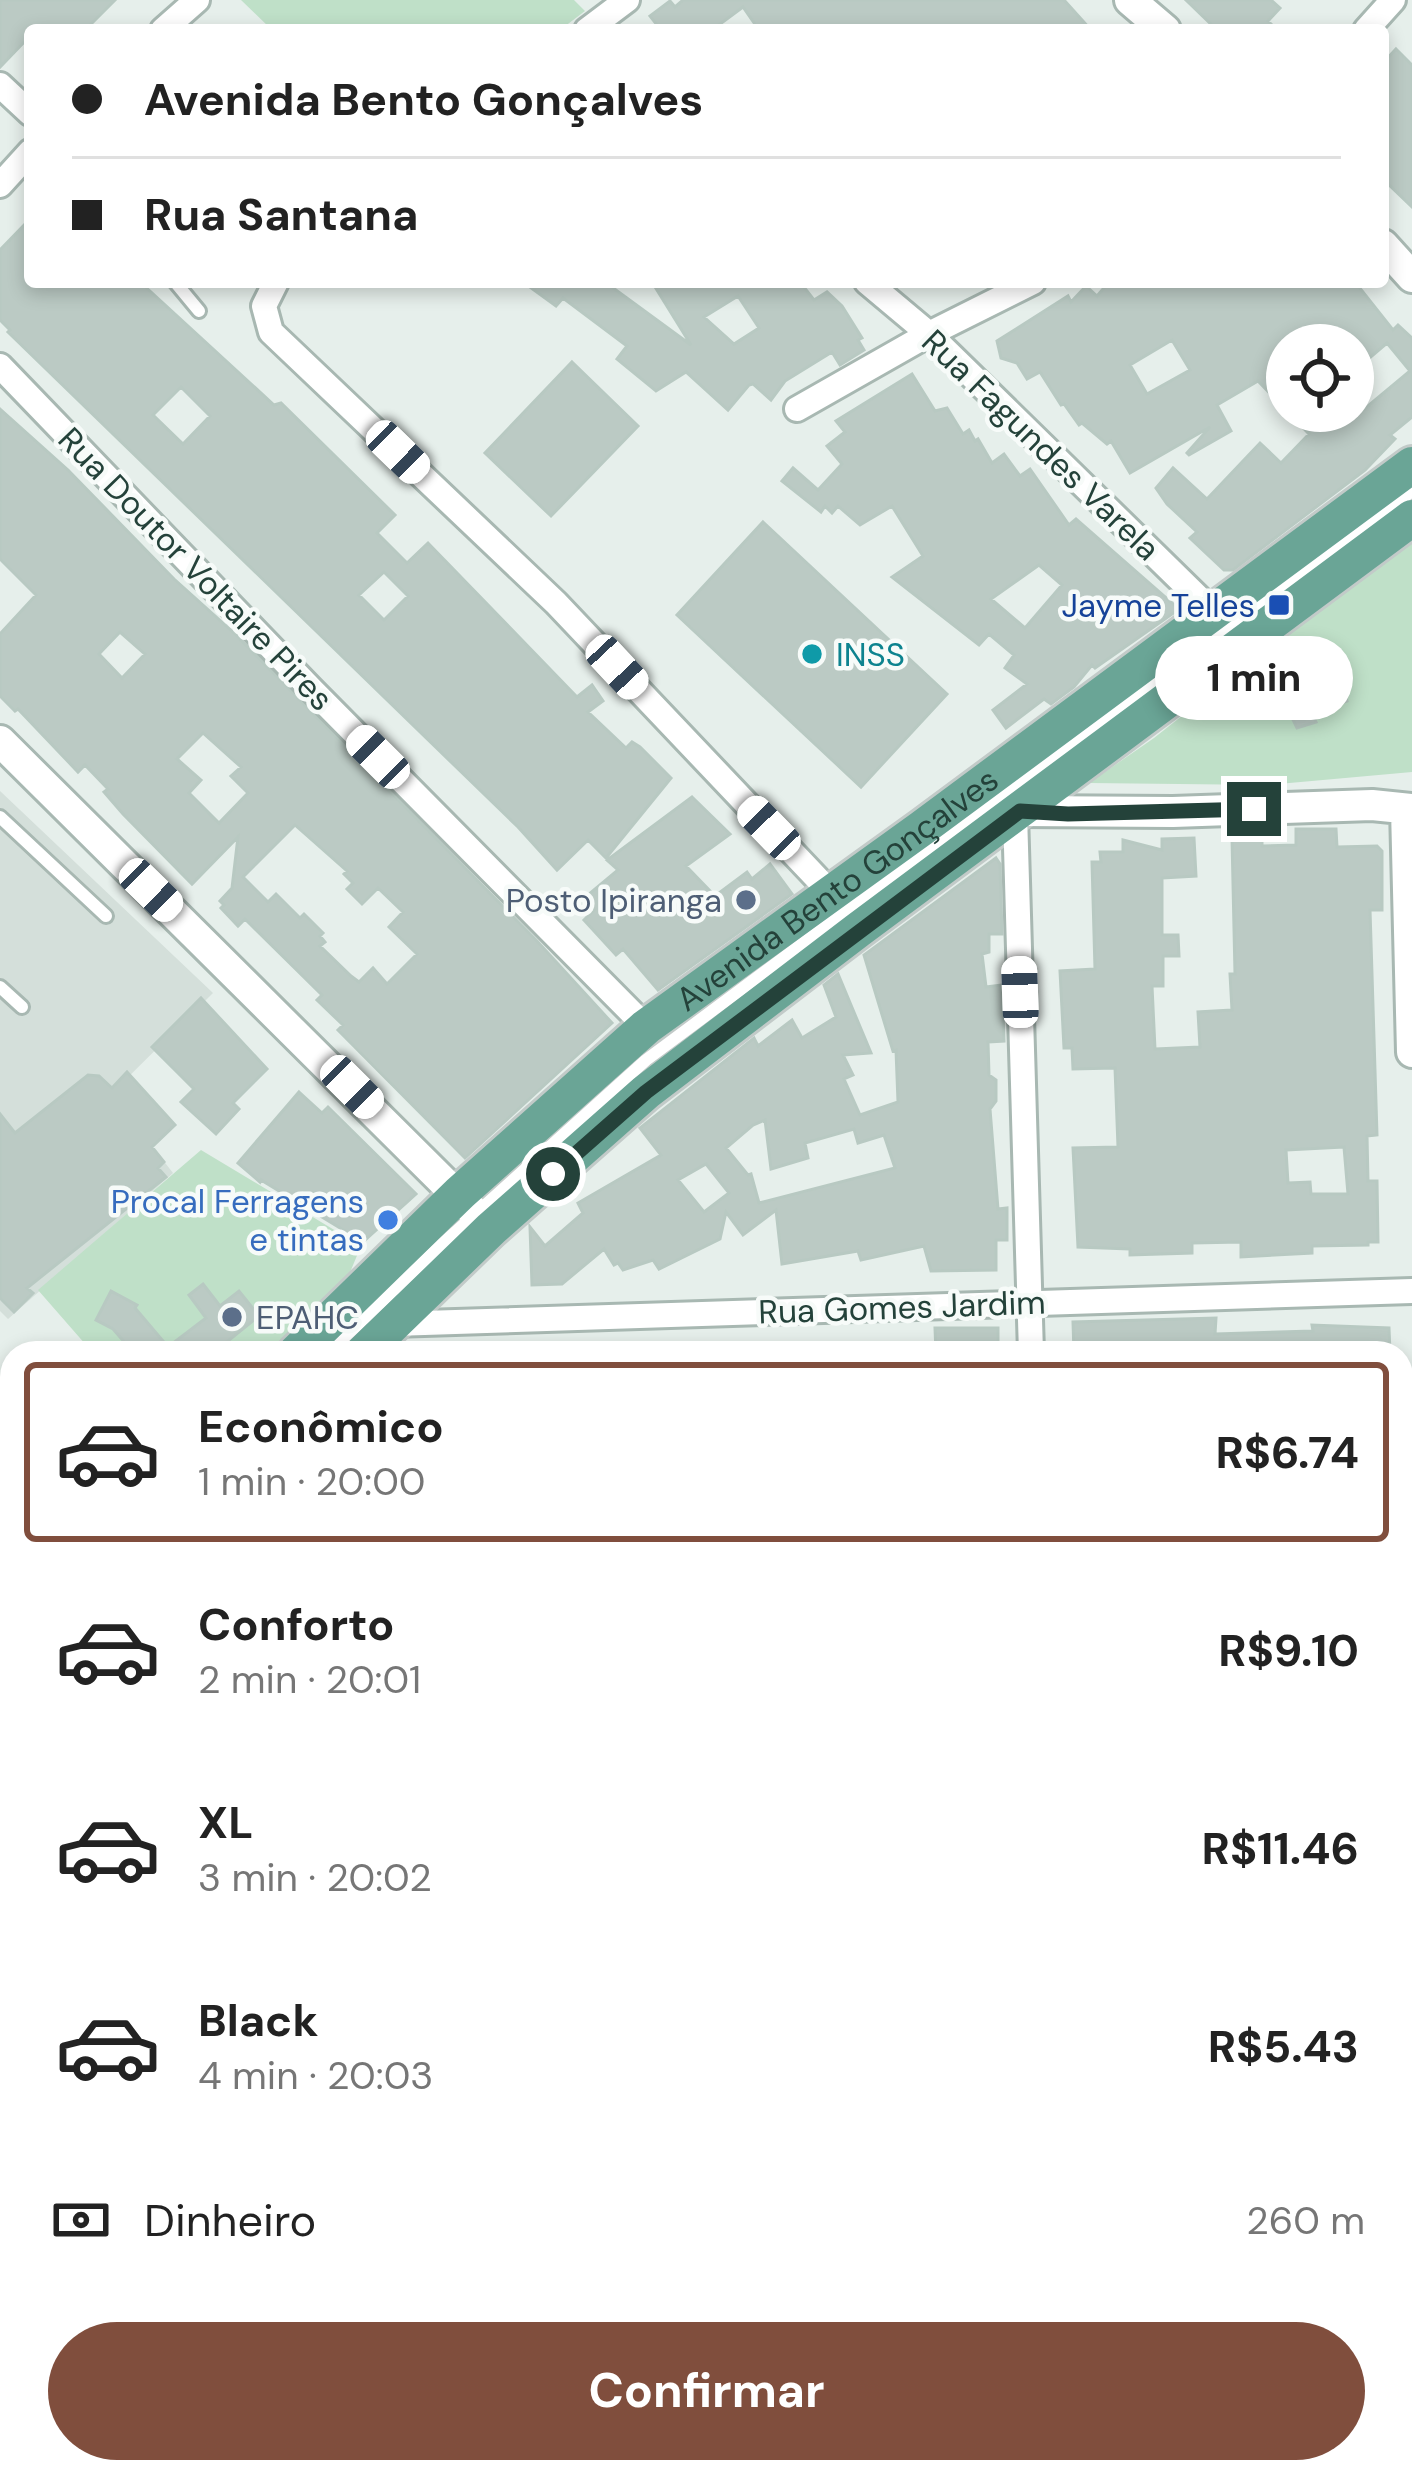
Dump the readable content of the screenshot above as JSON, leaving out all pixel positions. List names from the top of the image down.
{
  "streets": {
    "main road": ["Avenida Bento Gonçalves"],
    "street": ["Rua Fagundes Varela", "Rua Doutor Voltaire Pires", "Rua Gomes Jardim"]
  },
  "crossings": [
    ["Rua Fagundes Varela", "Avenida Bento Gonçalves"],
    ["Rua Doutor Voltaire Pires", "Avenida Bento Gonçalves"],
    ["Avenida Bento Gonçalves", "Rua Gomes Jardim"]
  ],
  "places": {
    "transit": ["Jayme Telles"],
    "other": [
      "INSS",
      "Posto Ipiranga",
      "Procal Ferragens e tintas",
      "EPAHC"
    ]
  },
  "page": {
    "banner": ["Avenida Bento Gonçalves", "Rua Santana"],
    "bubble": "1 min",
    "list": [
      {
        "name": "Econômico",
        "note": "1 min · 20:00",
        "value": "R$6.74"
      },
      {
        "name": "Conforto",
        "note": "2 min · 20:01",
        "value": "R$9.10"
      },
      {
        "name": "XL",
        "note": "3 min · 20:02",
        "value": "R$11.46"
      },
      {
        "name": "Black",
        "note": "4 min · 20:03",
        "value": "R$5.43"
      }
    ],
    "pay": ["Dinheiro", "260 m"],
    "buttons": "Confirmar"
  }
}
